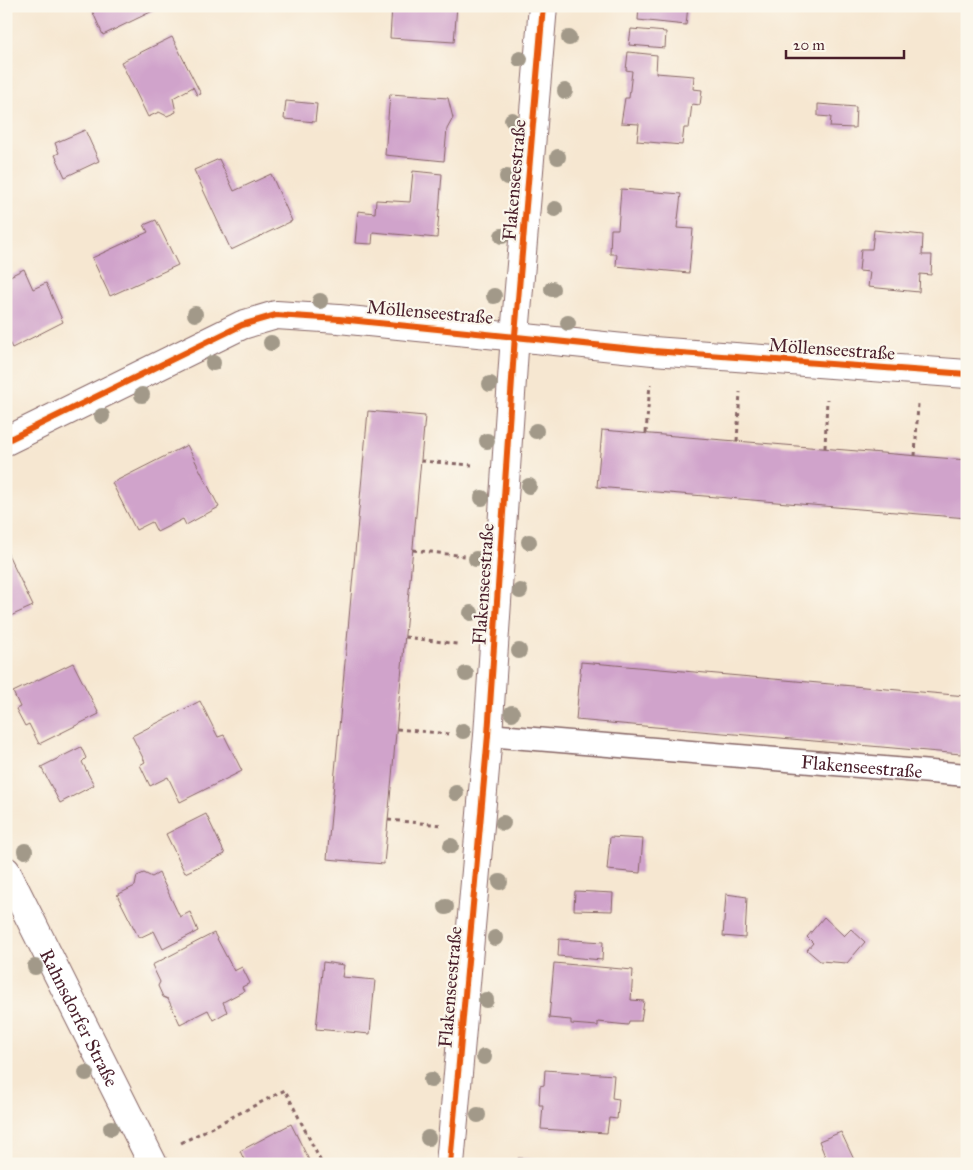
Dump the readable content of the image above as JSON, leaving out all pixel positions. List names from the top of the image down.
{
  "streets": {
    "street": ["Flakenseestraße", "Möllenseestraße", "Rahnsdorfer Straße"]
  },
  "crossings": [
    ["Flakenseestraße", "Möllenseestraße"]
  ],
  "scale_bar": "20 m"
}
